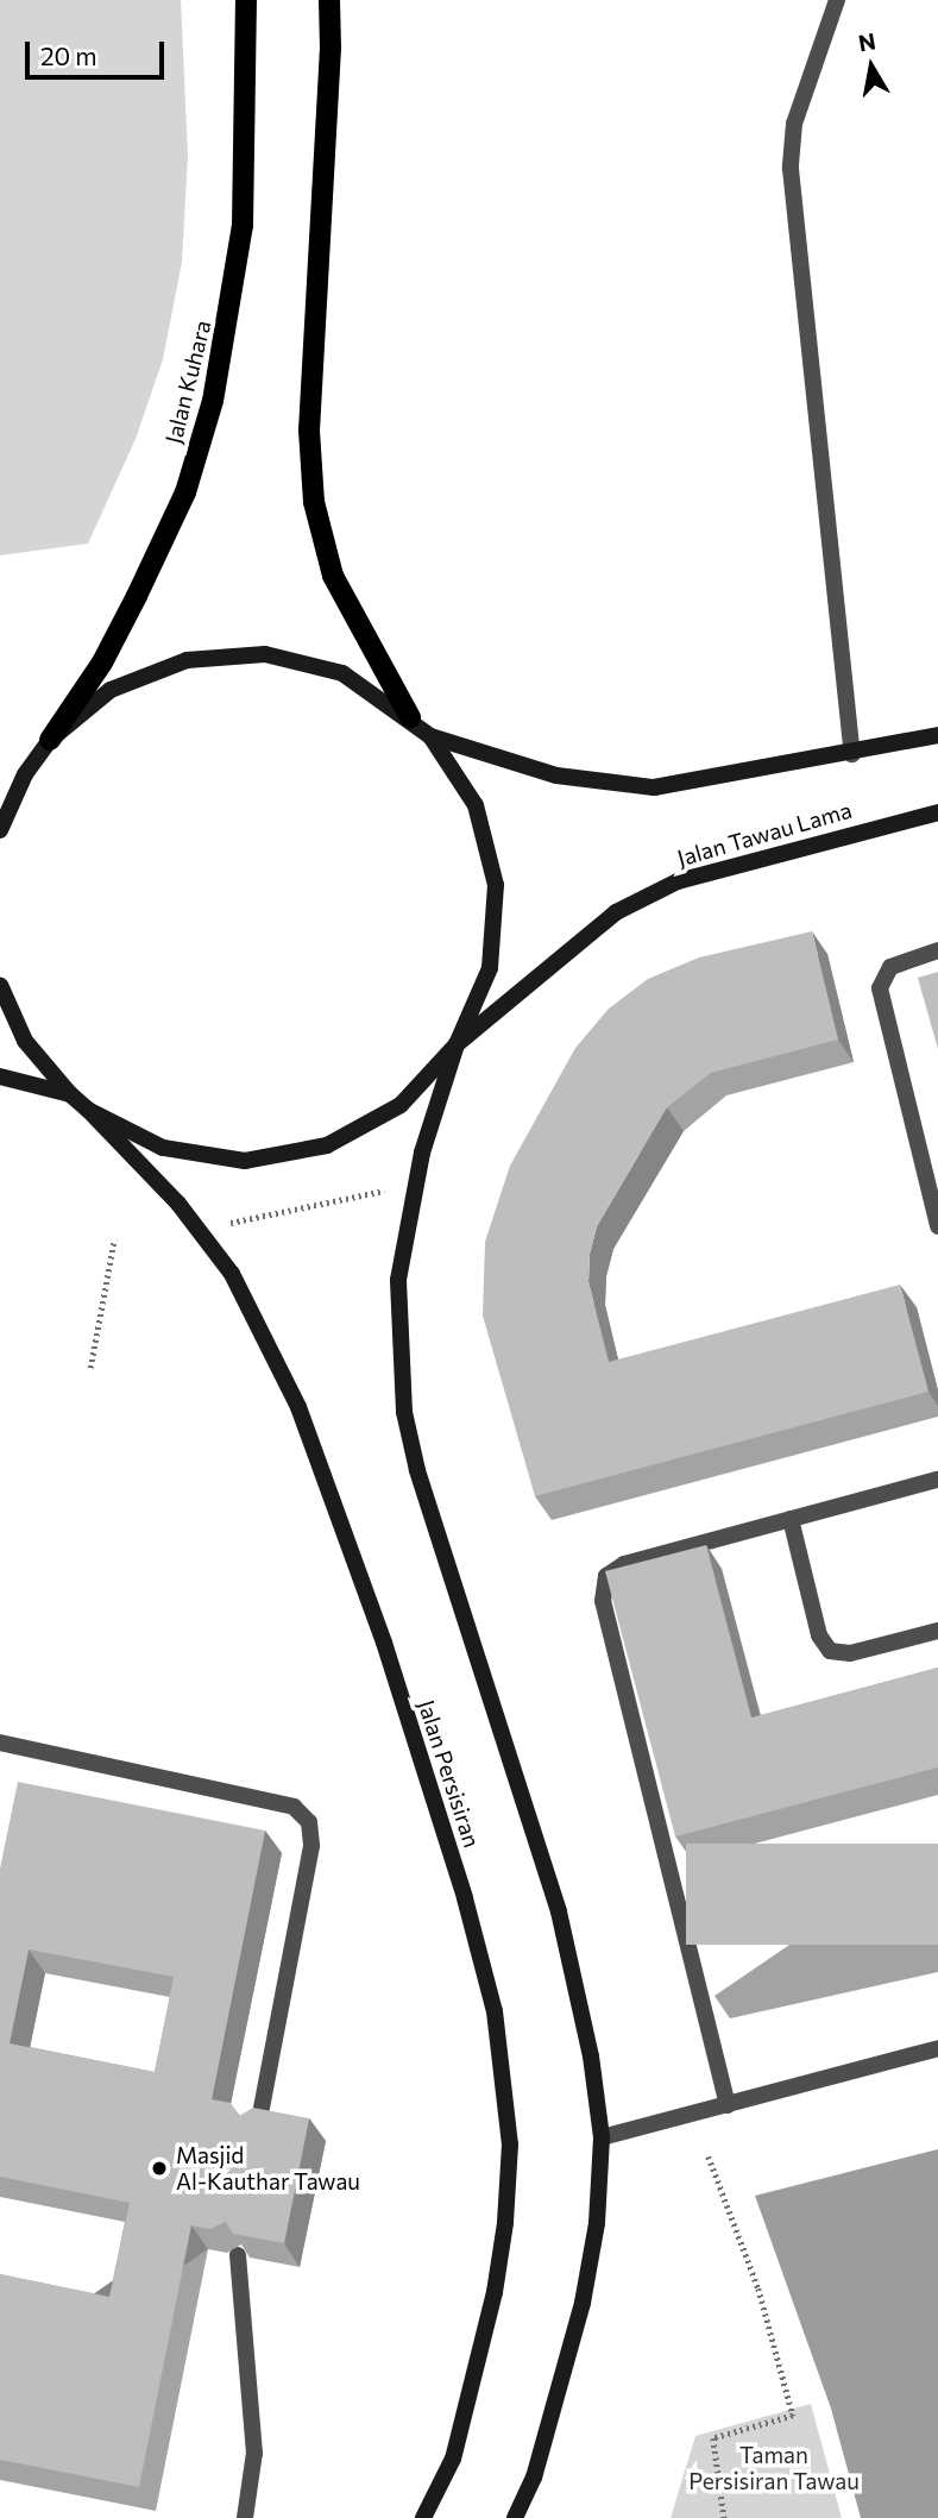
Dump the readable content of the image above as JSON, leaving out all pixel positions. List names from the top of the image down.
{
  "streets": {
    "main road": ["Jalan Kuhara"],
    "street": ["Jalan Tawau Lama", "Jalan Persisiran"]
  },
  "parks": ["Taman Persisiran Tawau"],
  "places": ["Masjid Al-Kauthar Tawau"],
  "scale_bar": "20 m",
  "north": "top"
}
